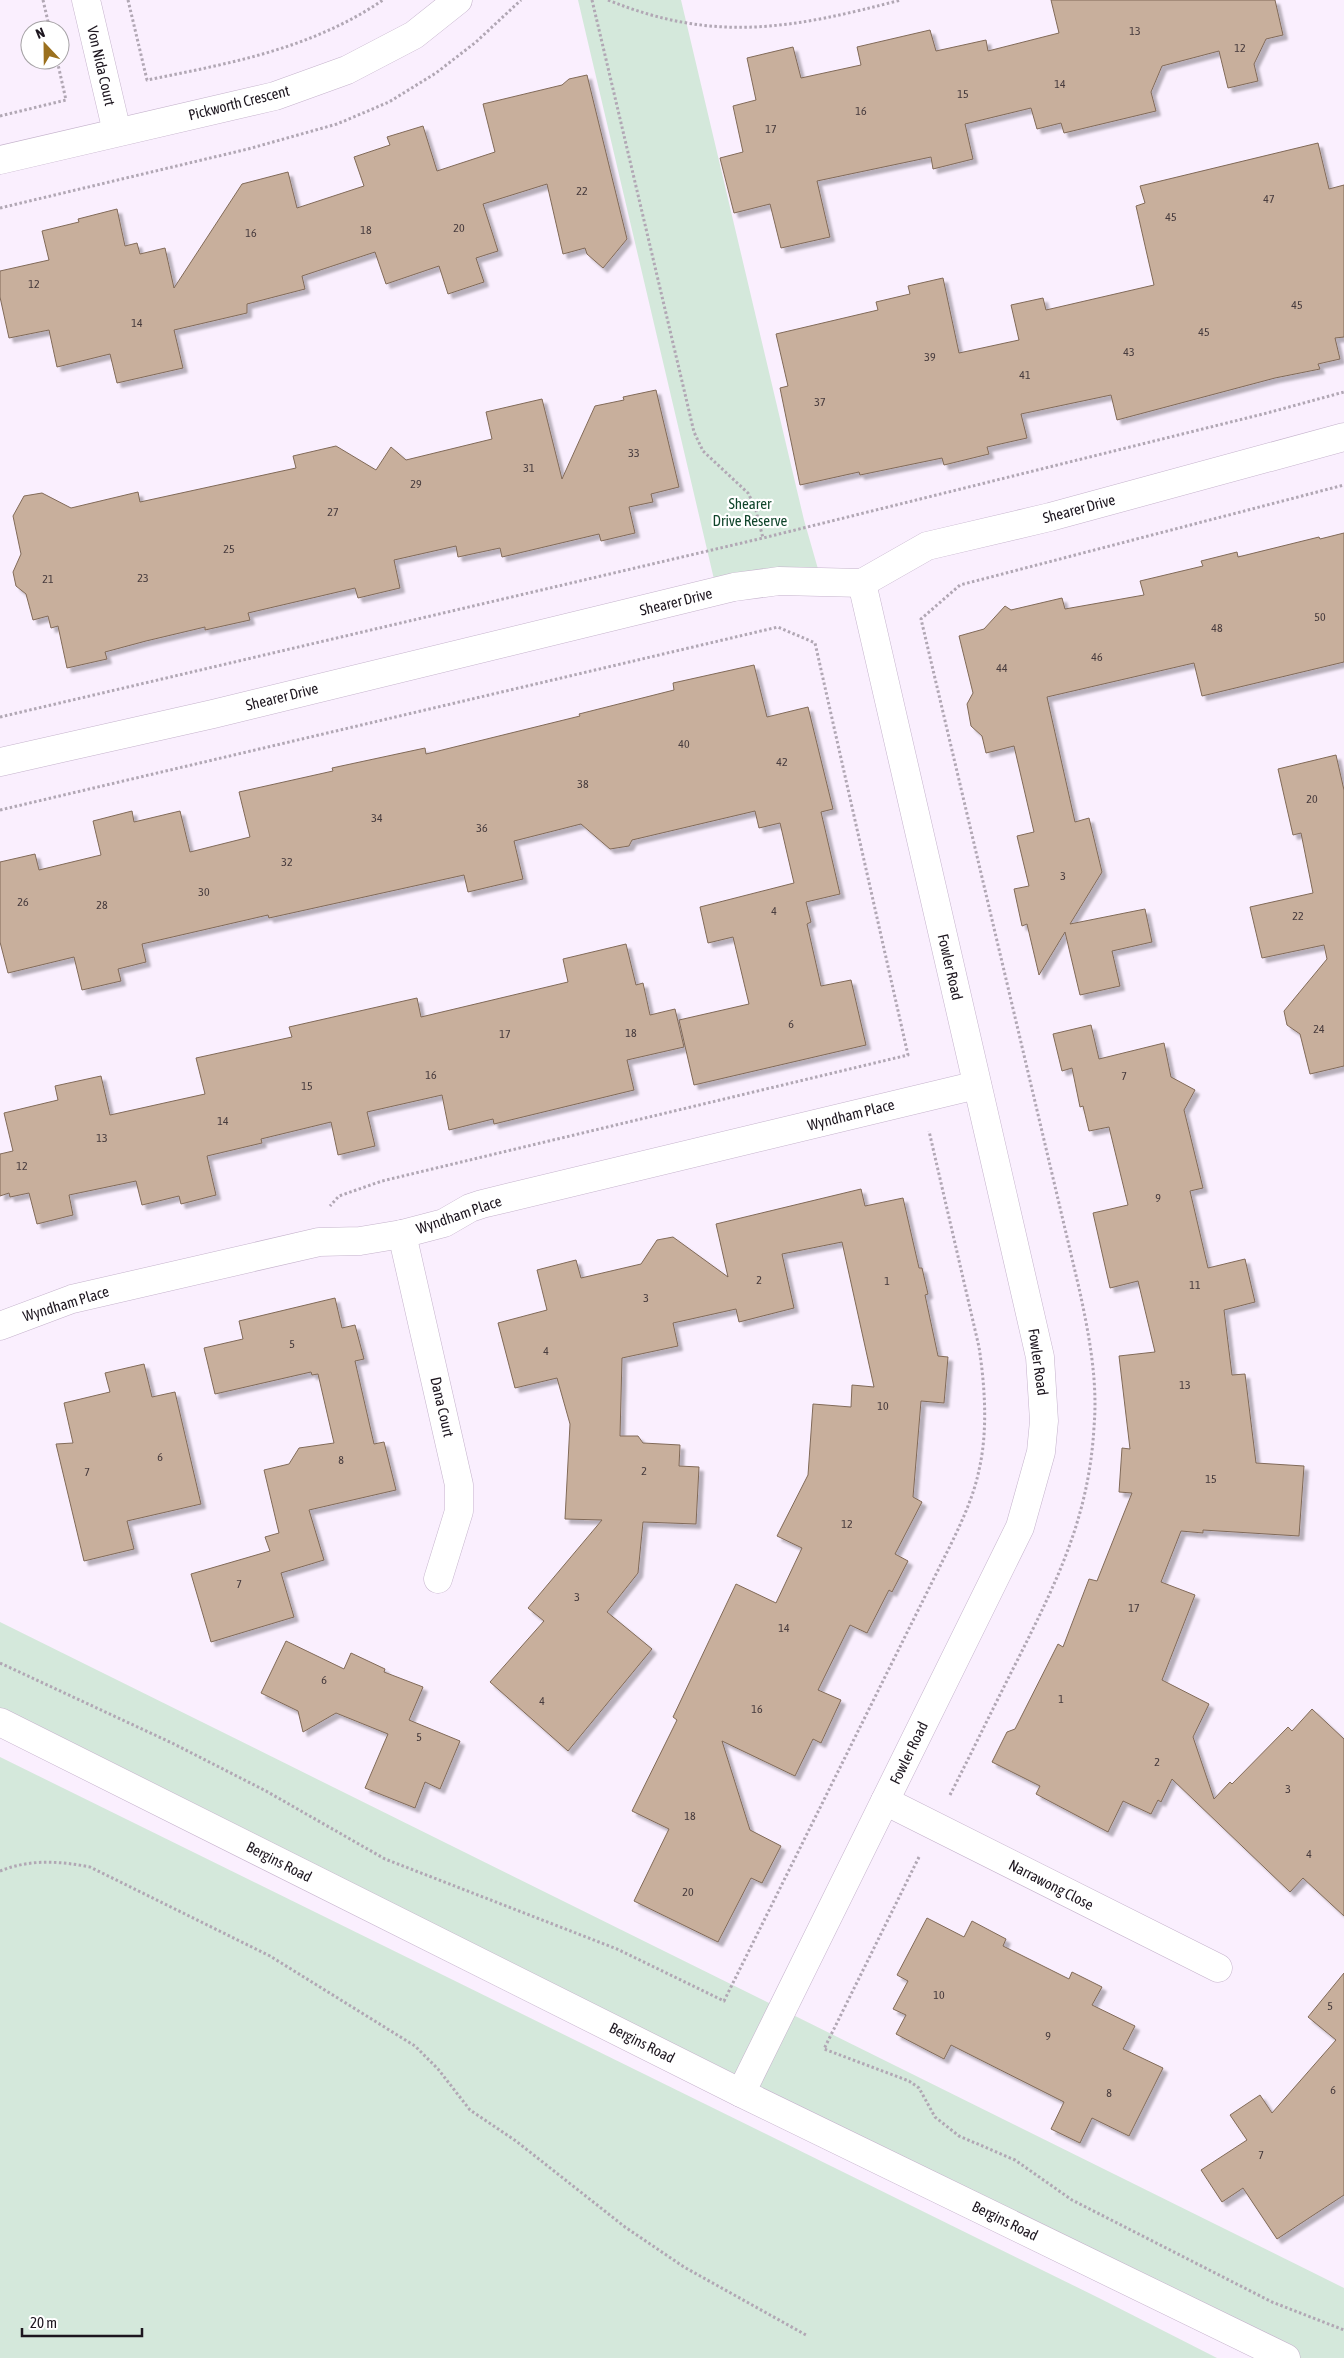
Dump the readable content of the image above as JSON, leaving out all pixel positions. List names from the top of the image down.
{
  "streets": {
    "street": [
      "Von Nida Court",
      "Pickworth Crescent",
      "Shearer Drive",
      "Fowler Road",
      "Wyndham Place",
      "Dana Court",
      "Bergins Road",
      "Narrawong Close"
    ]
  },
  "crossings": [
    ["Von Nida Court", "Pickworth Crescent"],
    ["Shearer Drive", "Fowler Road"],
    ["Fowler Road", "Wyndham Place"],
    ["Fowler Road", "Bergins Road"],
    ["Fowler Road", "Narrawong Close"],
    ["Wyndham Place", "Dana Court"]
  ],
  "parks": ["Shearer Drive Reserve"],
  "house_numbers": [
    "13",
    "12",
    "14",
    "15",
    "16",
    "17",
    "22",
    "47",
    "45",
    "20",
    "18",
    "16",
    "12",
    "45",
    "14",
    "45",
    "43",
    "39",
    "41",
    "37",
    "33",
    "31",
    "29",
    "27",
    "25",
    "23",
    "21",
    "50",
    "48",
    "46",
    "44",
    "40",
    "42",
    "38",
    "20",
    "34",
    "36",
    "32",
    "3",
    "30",
    "26",
    "28",
    "4",
    "22",
    "6",
    "24",
    "18",
    "17",
    "16",
    "7",
    "15",
    "14",
    "13",
    "12",
    "9",
    "2",
    "1",
    "11",
    "3",
    "5",
    "4",
    "13",
    "10",
    "6",
    "8",
    "2",
    "7",
    "15",
    "12",
    "7",
    "3",
    "17",
    "14",
    "6",
    "1",
    "4",
    "16",
    "5",
    "2",
    "3",
    "18",
    "4",
    "20",
    "10",
    "5",
    "9",
    "6",
    "8",
    "7"
  ],
  "scale_bar": "20 m",
  "north": "top"
}
